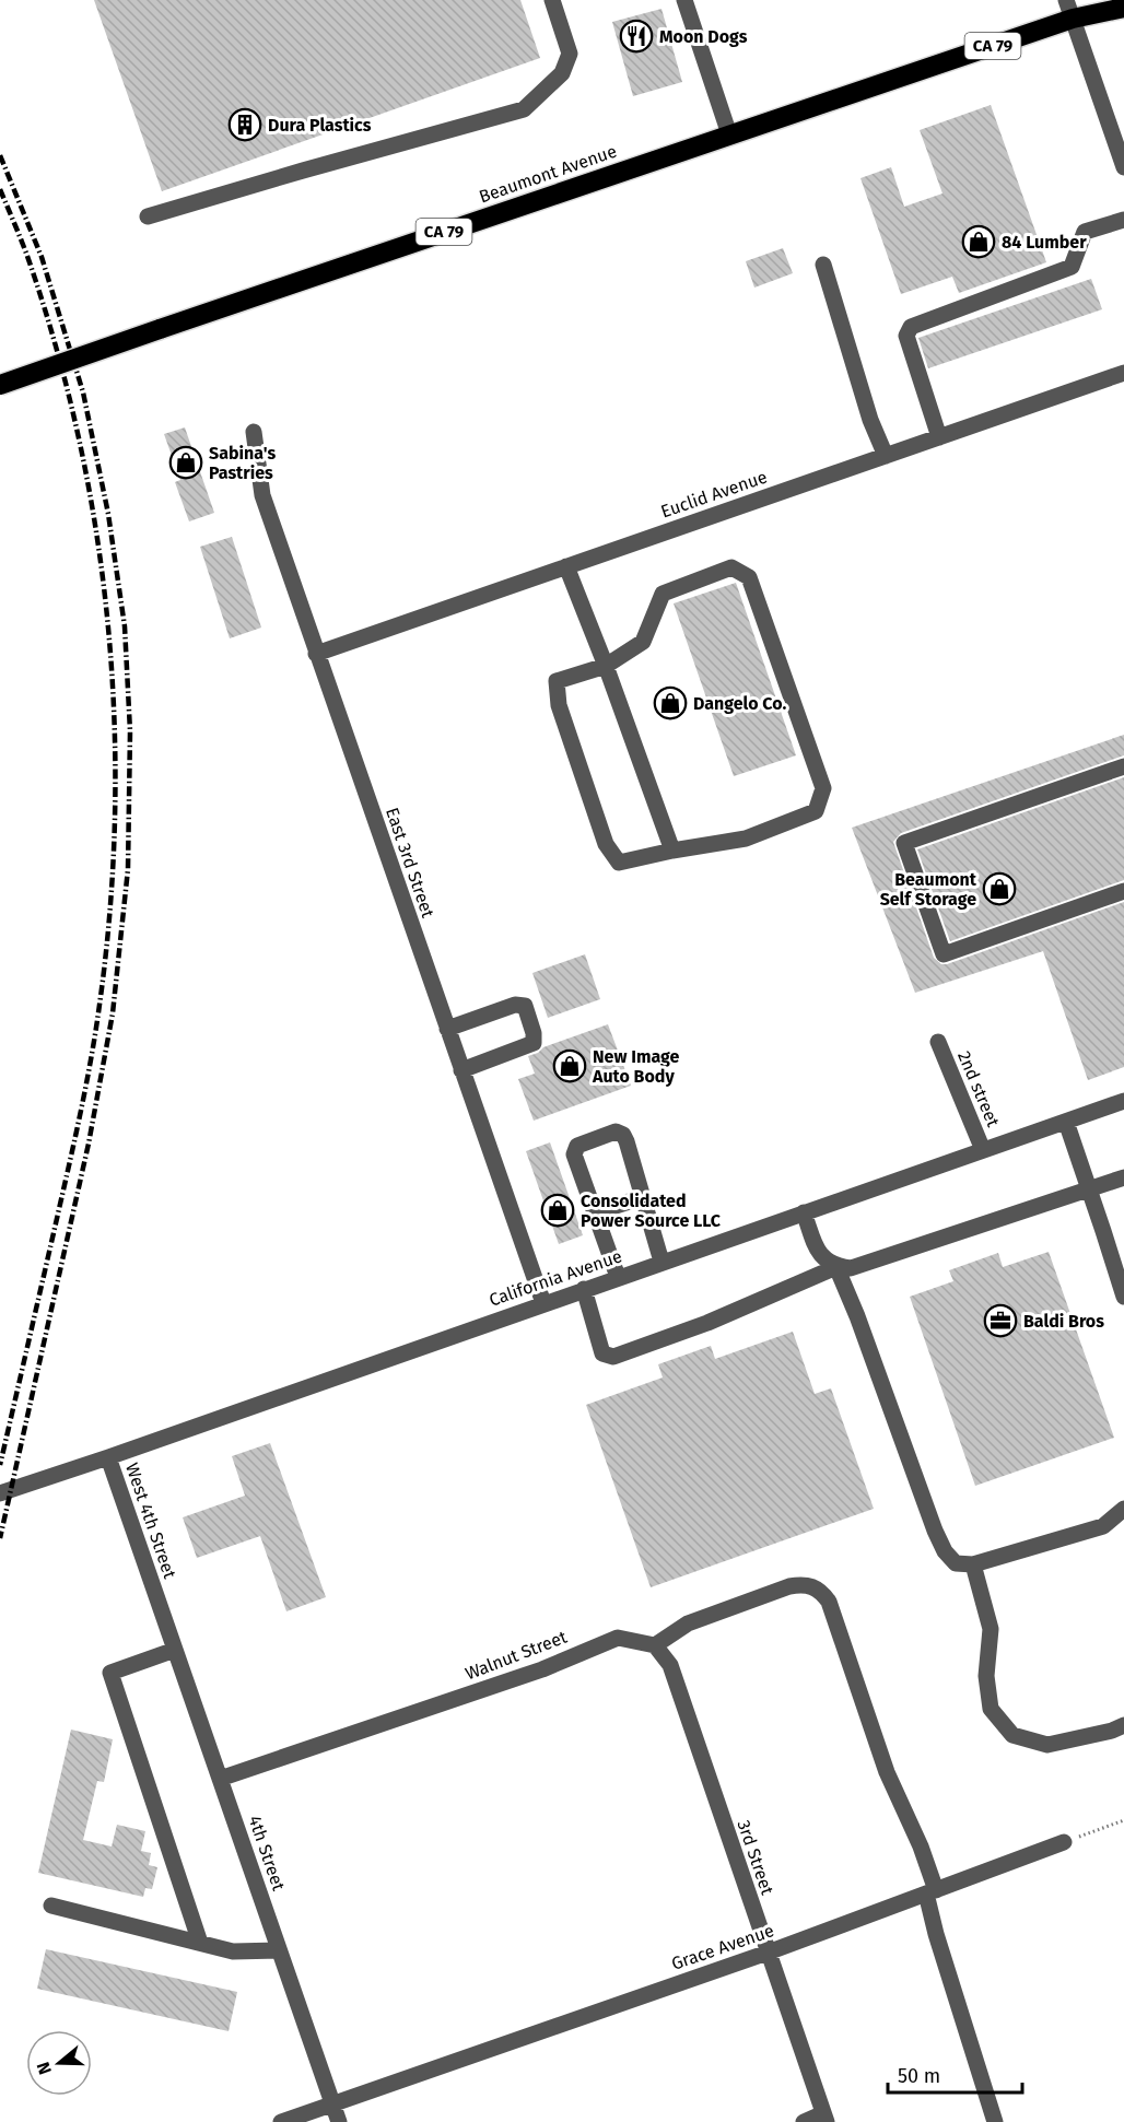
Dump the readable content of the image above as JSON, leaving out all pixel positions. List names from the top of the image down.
{
  "streets": {
    "highway": ["CA 79", "Beaumont Avenue"],
    "street": [
      "Euclid Avenue",
      "East 3rd Street",
      "2nd street",
      "California Avenue",
      "West 4th Street",
      "Walnut Street",
      "4th Street",
      "3rd Street",
      "Grace Avenue"
    ]
  },
  "crossings": [
    ["CA 79", "Beaumont Avenue"],
    ["Euclid Avenue", "East 3rd Street"],
    ["East 3rd Street", "California Avenue"],
    ["2nd street", "California Avenue"],
    ["California Avenue", "West 4th Street"],
    ["West 4th Street", "4th Street"],
    ["Walnut Street", "4th Street"],
    ["Walnut Street", "3rd Street"],
    ["4th Street", "Grace Avenue"],
    ["3rd Street", "Grace Avenue"]
  ],
  "places": {
    "restaurant": ["Moon Dogs"],
    "building": ["Dura Plastics"],
    "shop": [
      "84 Lumber",
      "Sabina's Pastries",
      "Dangelo Co.",
      "Beaumont Self Storage",
      "New Image Auto Body",
      "Consolidated Power Source LLC"
    ],
    "office": ["Baldi Bros"]
  },
  "scale_bar": "50 m",
  "north": "left"
}
